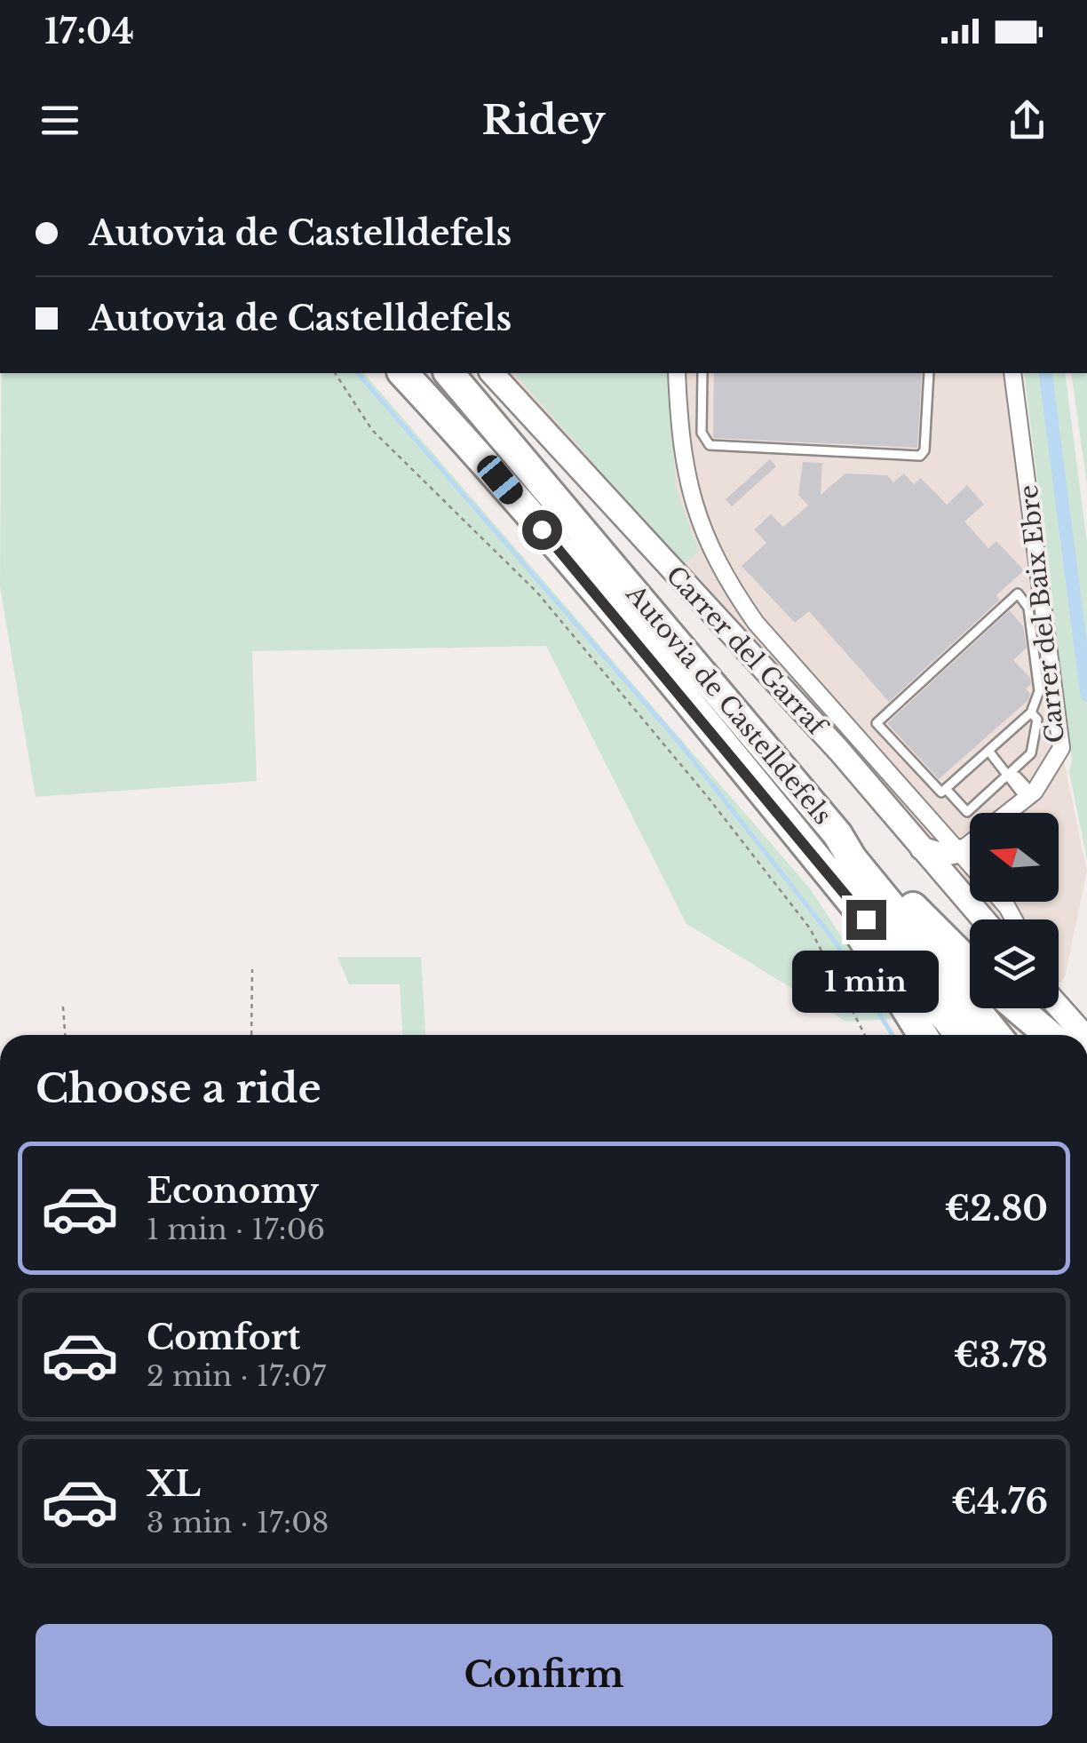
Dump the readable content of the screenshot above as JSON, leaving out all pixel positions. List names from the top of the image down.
{
  "streets": {
    "highway": ["Autovia de Castelldefels"],
    "main road": ["Carrer del Garraf"],
    "street": ["Carrer del Baix Ebre"]
  },
  "north": "left",
  "page": {
    "status": "17:04",
    "header": "Ridey",
    "banner": ["Autovia de Castelldefels", "Autovia de Castelldefels"],
    "bubble": "1 min",
    "heading": "Choose a ride",
    "list": [
      {
        "name": "Economy",
        "note": "1 min · 17:06",
        "value": "€2.80"
      },
      {
        "name": "Comfort",
        "note": "2 min · 17:07",
        "value": "€3.78"
      },
      {
        "name": "XL",
        "note": "3 min · 17:08",
        "value": "€4.76"
      }
    ],
    "buttons": "Confirm"
  }
}
